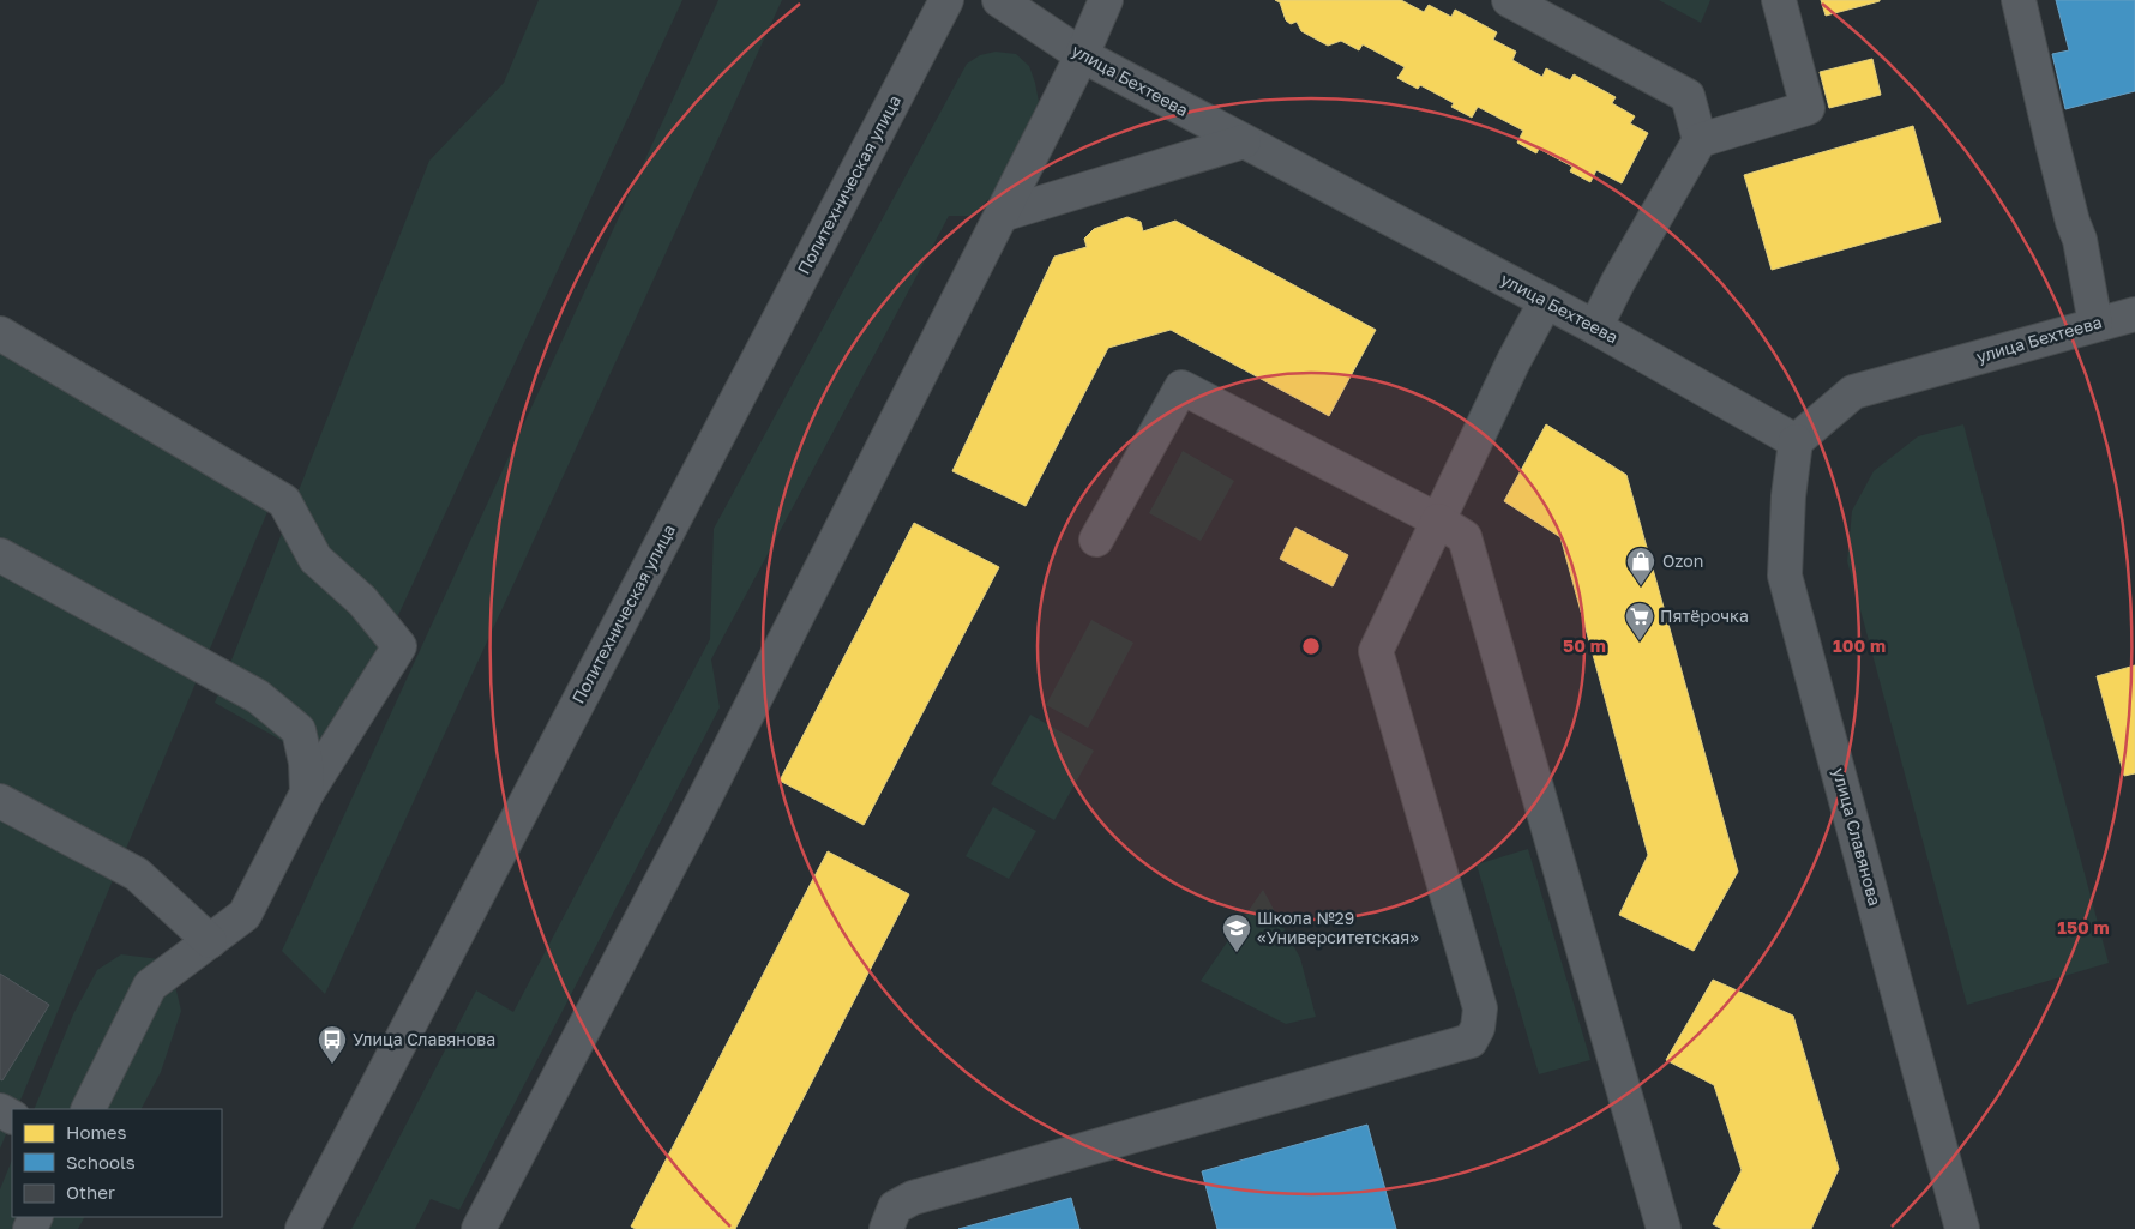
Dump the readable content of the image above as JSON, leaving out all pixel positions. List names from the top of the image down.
{
  "streets": {
    "street": ["улица Бехтеева", "Политехническая улица", "улица Славянова"]
  },
  "crossings": [
    ["улица Бехтеева", "улица Славянова"]
  ],
  "places": {
    "shop": ["Ozon"],
    "supermarket": ["Пятёрочка"],
    "school or university": ["Школа №29 «Университетская»"],
    "bus stop": ["Улица Славянова"]
  },
  "legend": ["Homes", "Schools", "Other"],
  "rings": ["50 m", "100 m", "150 m"]
}
